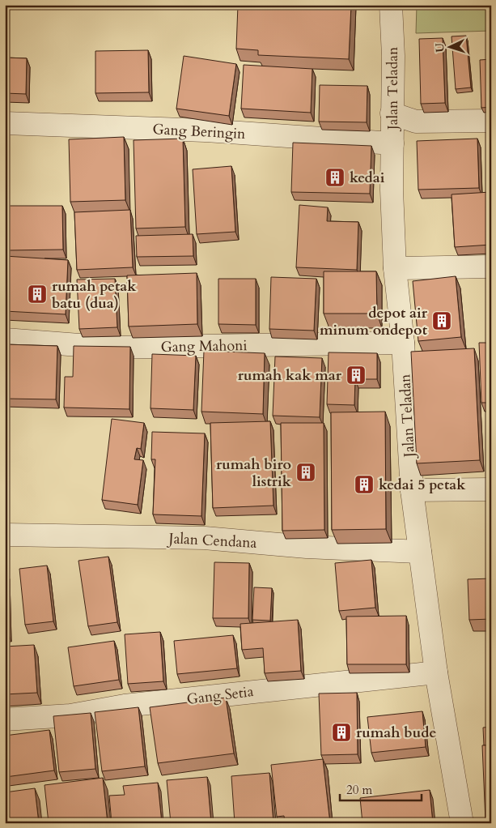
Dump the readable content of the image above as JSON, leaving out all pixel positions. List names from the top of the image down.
{
  "streets": {
    "street": [
      "Jalan Teladan",
      "Gang Beringin",
      "Gang Mahoni",
      "Jalan Cendana",
      "Gang Setia"
    ]
  },
  "crossings": [
    ["Jalan Teladan", "Gang Beringin"],
    ["Jalan Teladan", "Gang Mahoni"],
    ["Jalan Teladan", "Jalan Cendana"],
    ["Jalan Teladan", "Gang Setia"]
  ],
  "places": {
    "building": [
      "kedai",
      "rumah petak batu (dua)",
      "depot air minum ondepot",
      "rumah kak mar",
      "rumah biro listrik",
      "kedai 5 petak",
      "rumah bude"
    ]
  },
  "scale_bar": "20 m",
  "north": "left"
}
